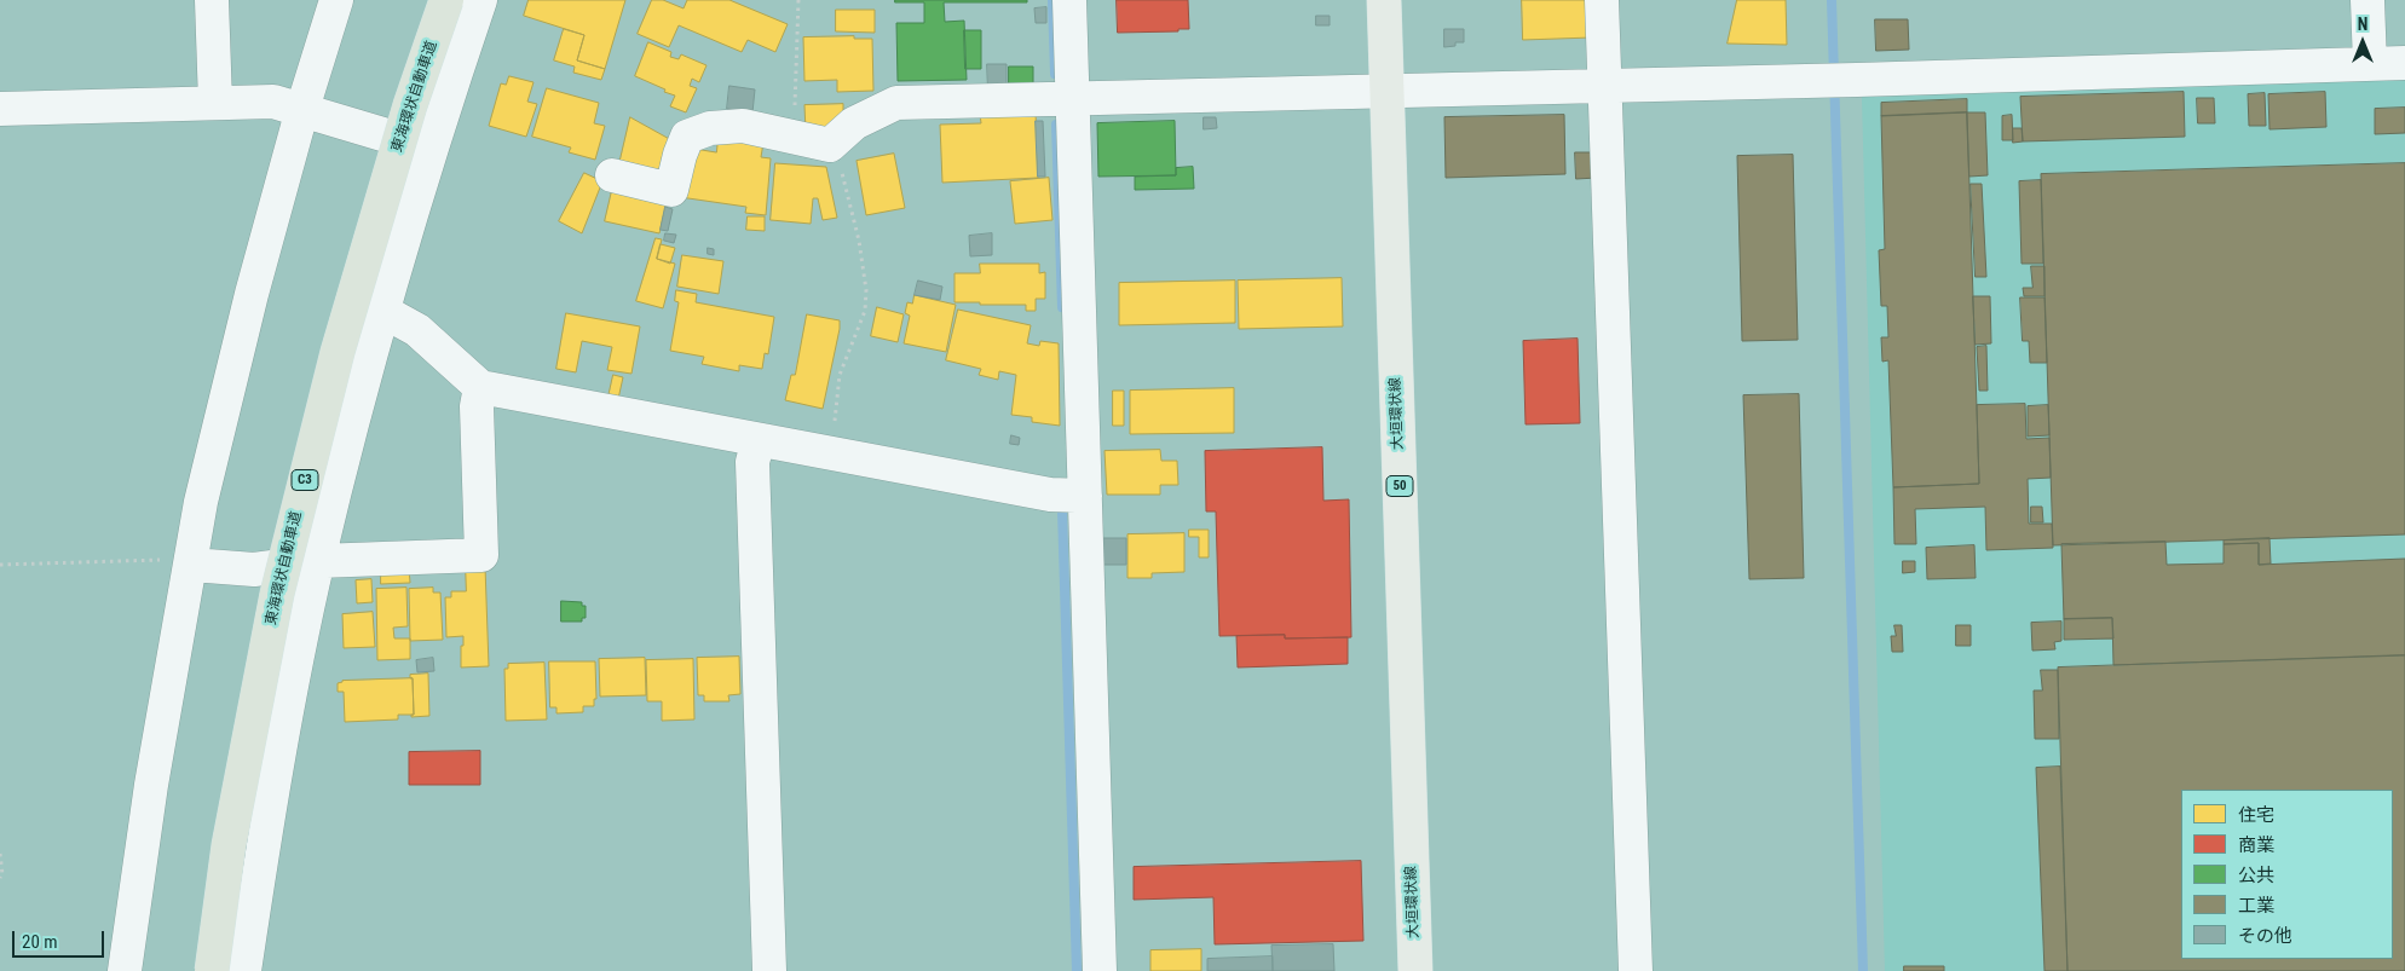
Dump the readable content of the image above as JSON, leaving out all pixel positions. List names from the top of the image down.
{
  "streets": {
    "highway": ["東海環状自動車道", "C3"],
    "main road": ["大垣環状線", "50"]
  },
  "legend": [
    "住宅",
    "商業",
    "公共",
    "工業",
    "その他"
  ],
  "scale_bar": "20 m",
  "north": "top"
}
